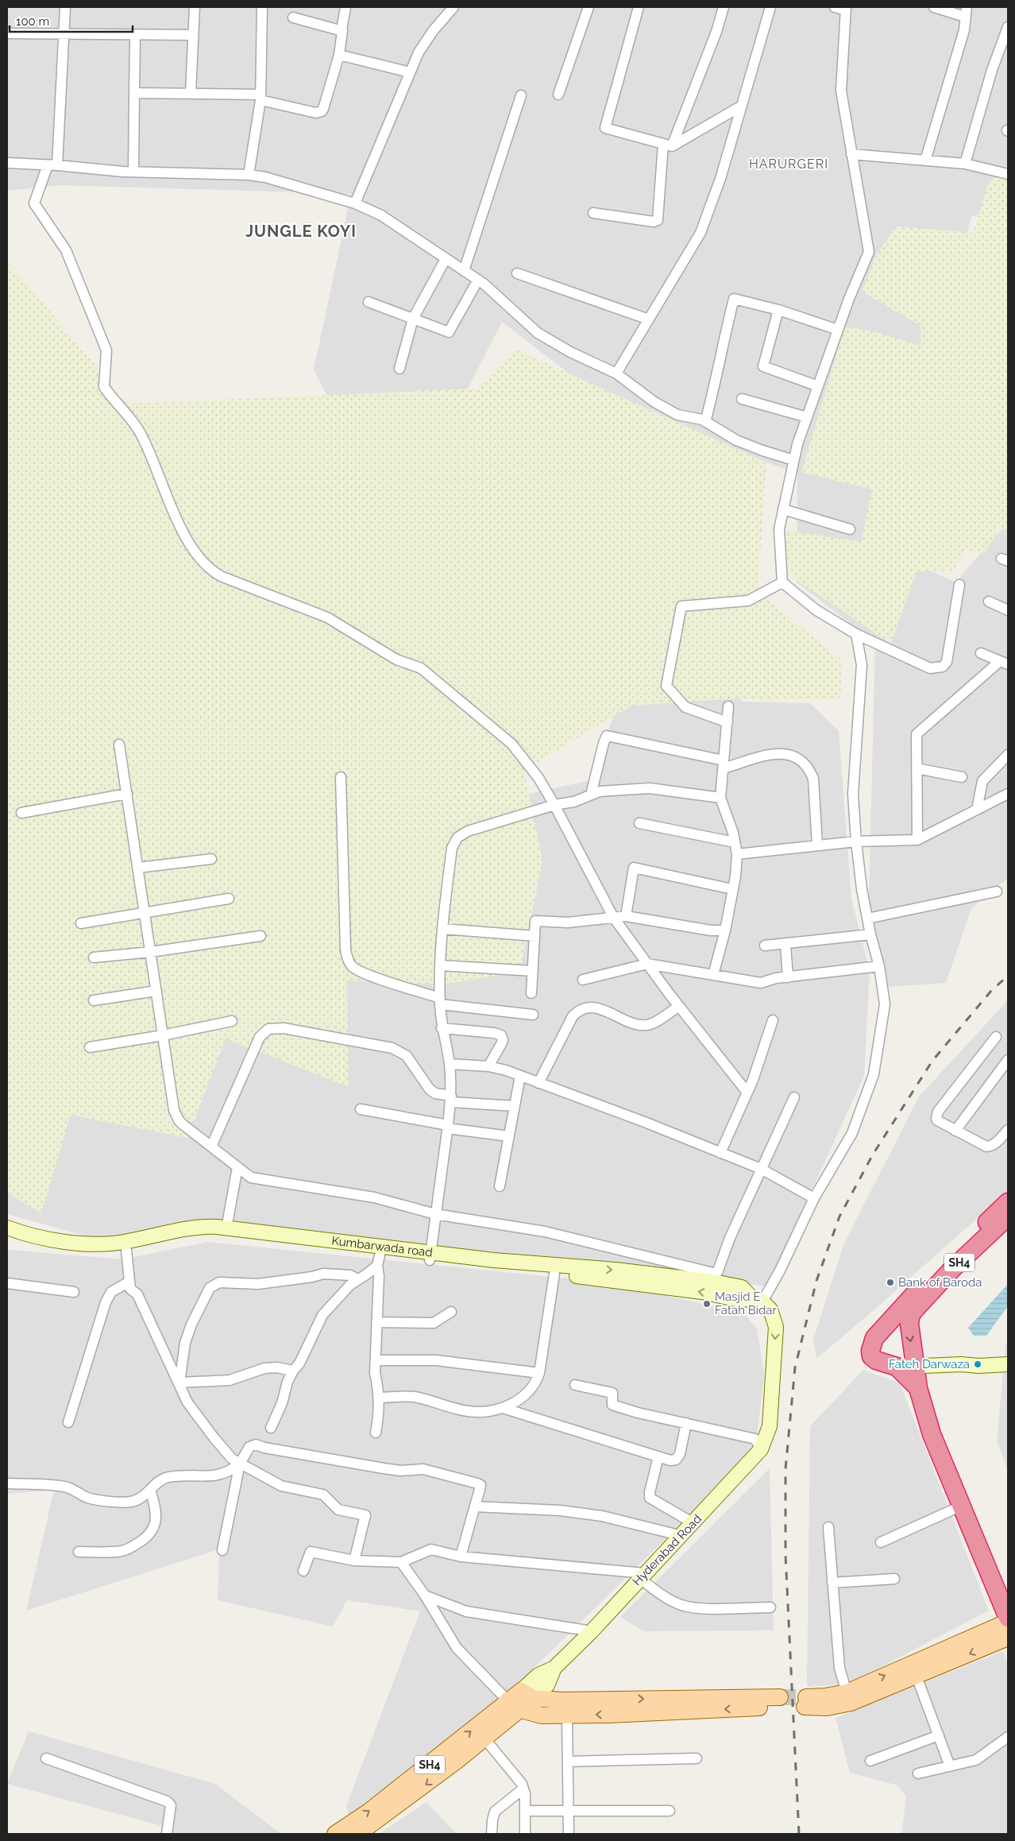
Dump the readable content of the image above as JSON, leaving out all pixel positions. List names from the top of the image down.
{
  "streets": {
    "highway": ["SH4"],
    "main road": ["Hyderabad Road"],
    "street": ["Kumbarwada road"]
  },
  "crossings": [
    ["Kumbarwada road", "Hyderabad Road"]
  ],
  "districts": ["HARURGERI", "JUNGLE KOYI"],
  "places": ["Bank of Baroda", "Masjid E Fatah Bidar", "Fateh Darwaza"],
  "scale_bar": "100 m"
}
